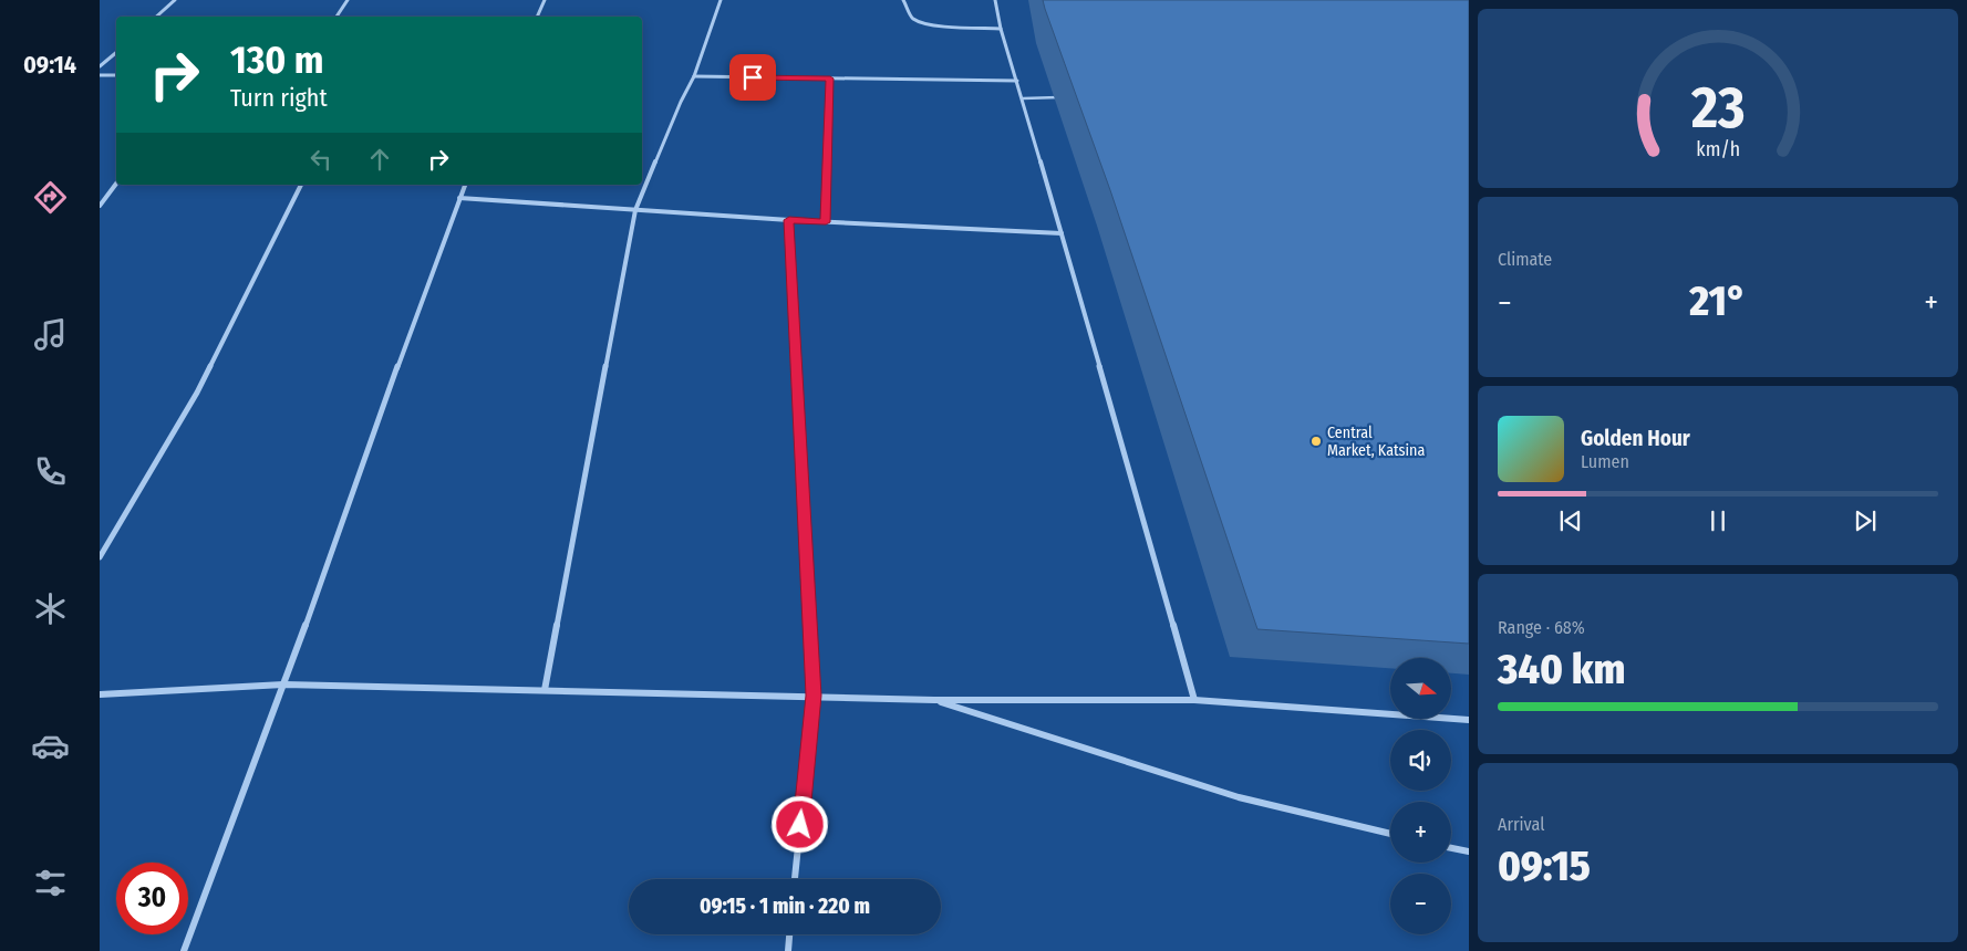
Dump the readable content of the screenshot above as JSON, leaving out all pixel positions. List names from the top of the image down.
{
  "places": ["Central Market, Katsina"],
  "north": "right",
  "page": {
    "tabs": "09:14",
    "turn": ["130 m", "Turn right"],
    "tile": [
      "Climate",
      ["Range · 68%", "340 km"],
      ["Arrival", "09:15"]
    ],
    "heat": ["−", "21°", "+"],
    "song": ["Golden Hour", "Lumen"],
    "map_buttons": ["+", "−"],
    "limit": "30",
    "trip": "09:15 · 1 min · 220 m",
    "gauge": ["23", "km/h"]
  }
}
